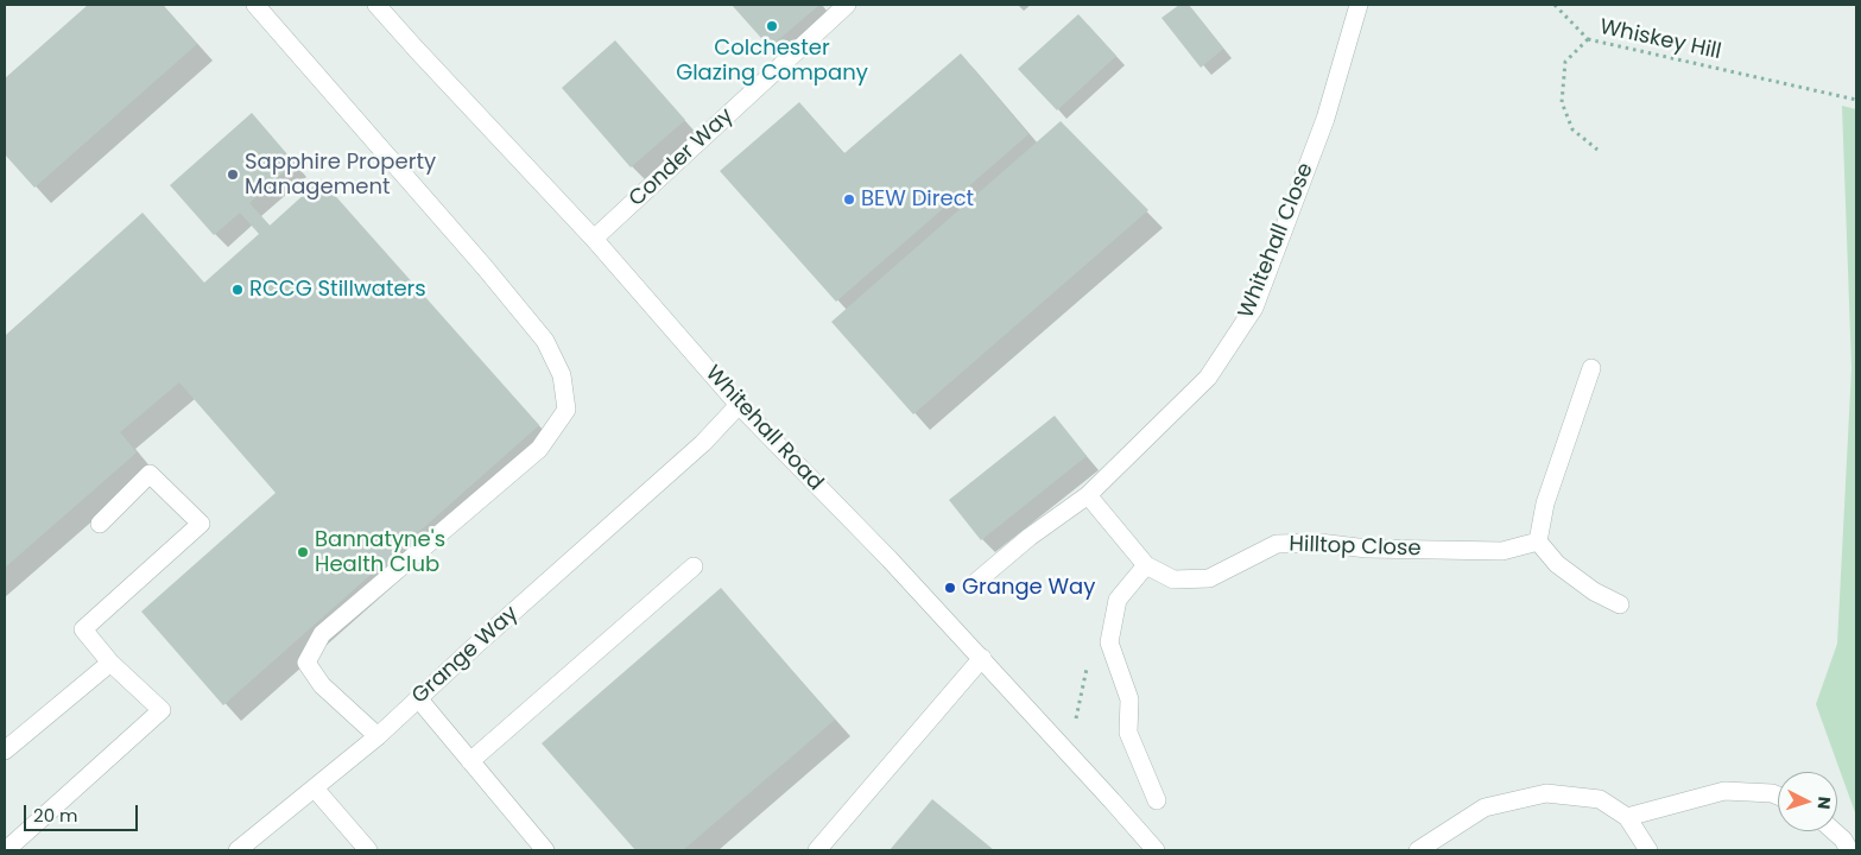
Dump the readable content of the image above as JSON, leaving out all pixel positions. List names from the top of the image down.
{
  "streets": {
    "street": [
      "Conder Way",
      "Whitehall Close",
      "Whitehall Road",
      "Hilltop Close",
      "Grange Way"
    ],
    "path": ["Whiskey Hill"]
  },
  "crossings": [
    ["Conder Way", "Whitehall Road"],
    ["Whitehall Road", "Grange Way"]
  ],
  "places": [
    "Colchester Glazing Company",
    "Sapphire Property Management",
    "BEW Direct",
    "RCCG Stillwaters",
    "Bannatyne's Health Club",
    "Grange Way"
  ],
  "scale_bar": "20 m",
  "north": "right"
}
